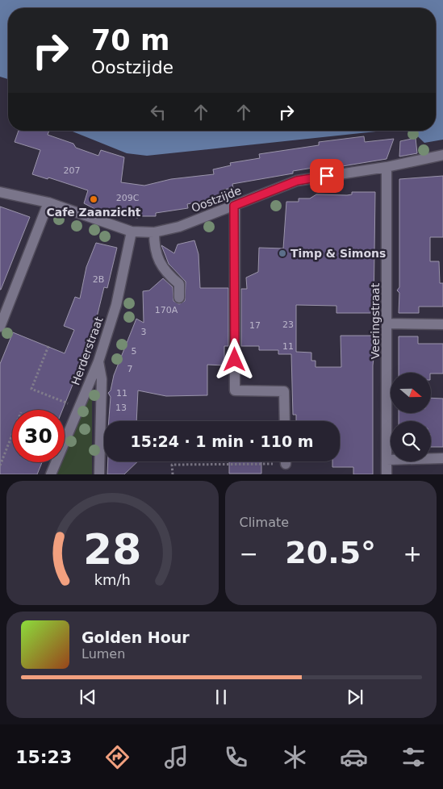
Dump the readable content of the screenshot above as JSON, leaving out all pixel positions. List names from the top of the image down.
{
  "streets": {
    "street": ["Oostzijde", "Veeringstraat", "Herderstraat"]
  },
  "crossings": [
    ["Oostzijde", "Veeringstraat"],
    ["Oostzijde", "Herderstraat"]
  ],
  "places": ["Cafe Zaanzicht", "Timp & Simons"],
  "house_numbers": [
    "207",
    "209C",
    "2B",
    "170A",
    "23",
    "17",
    "3",
    "11",
    "5",
    "7",
    "11",
    "13"
  ],
  "north": "right",
  "page": {
    "turn": ["70 m", "Oostzijde"],
    "limit": "30",
    "trip": "15:24 · 1 min · 110 m",
    "tile": "Climate",
    "heat": ["−", "20.5°", "+"],
    "song": ["Golden Hour", "Lumen"],
    "tabs": "15:23",
    "gauge": ["28", "km/h"]
  }
}
